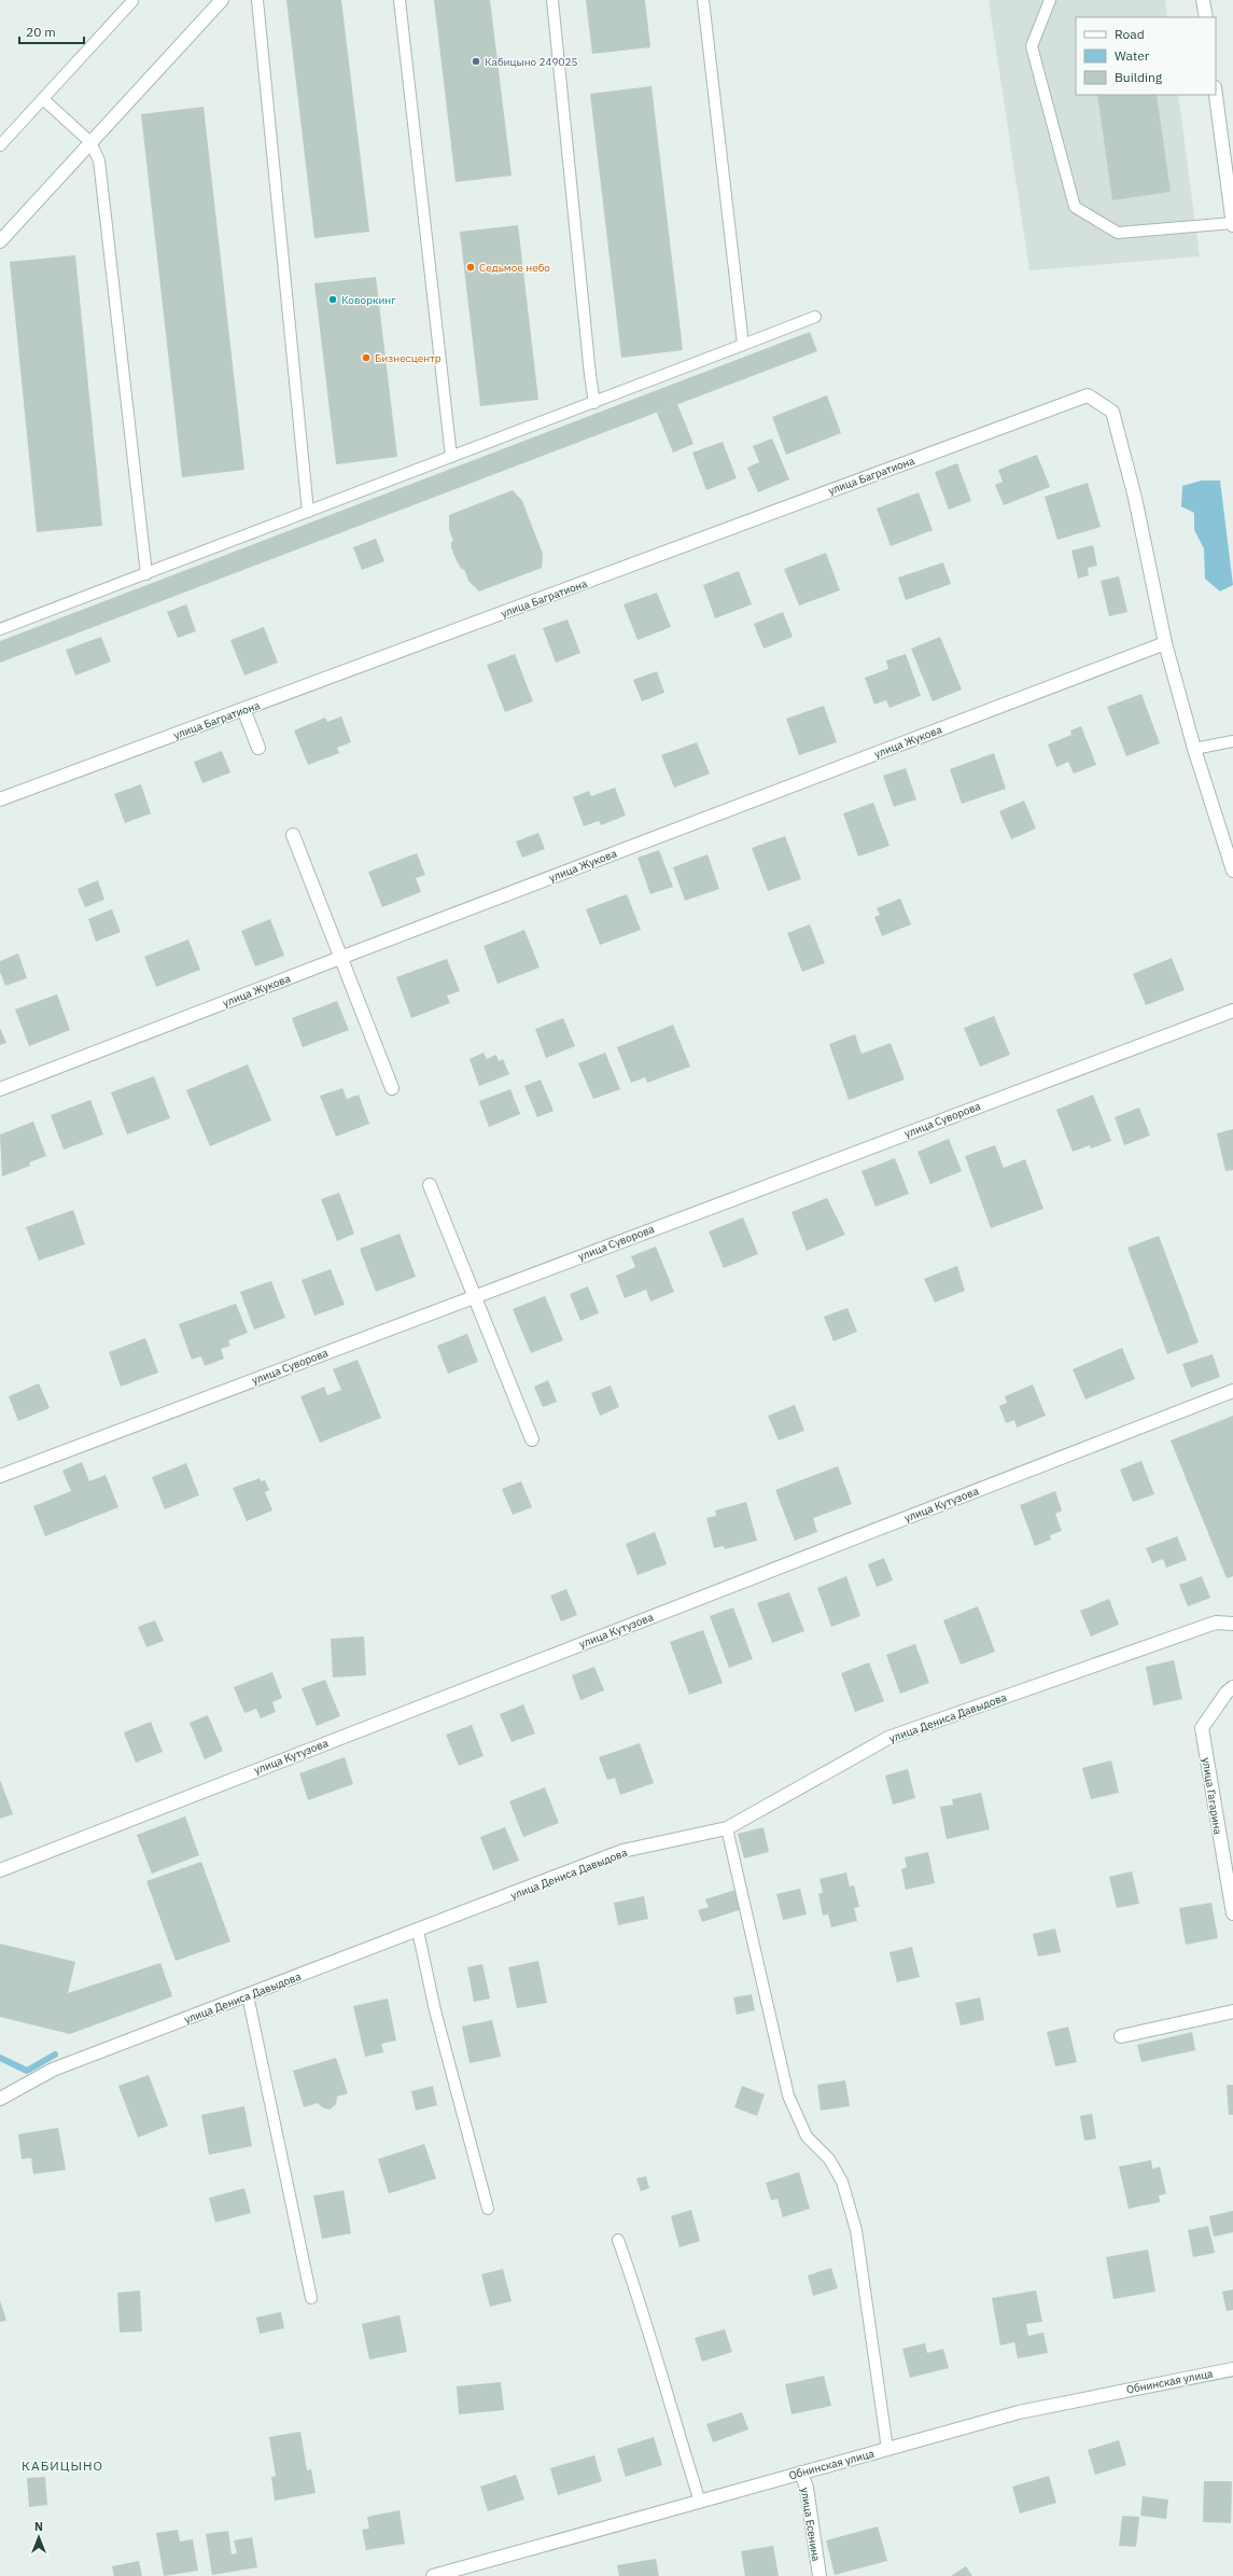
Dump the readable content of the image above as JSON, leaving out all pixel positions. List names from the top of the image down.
{
  "streets": {
    "street": [
      "улица Багратиона",
      "улица Жукова",
      "улица Суворова",
      "улица Кутузова",
      "улица Дениса Давыдова",
      "улица Гагарина",
      "Обнинская улица",
      "улица Есенина"
    ]
  },
  "crossings": [
    ["улица Багратиона", "улица Жукова"],
    ["Обнинская улица", "улица Есенина"]
  ],
  "districts": ["КАБИЦЫНО"],
  "places": [
    "Кабицыно 249025",
    "Седьмое небо",
    "Коворкинг",
    "Бизнесцентр"
  ],
  "legend": ["Road", "Water", "Building"],
  "scale_bar": "20 m",
  "north": "top"
}
